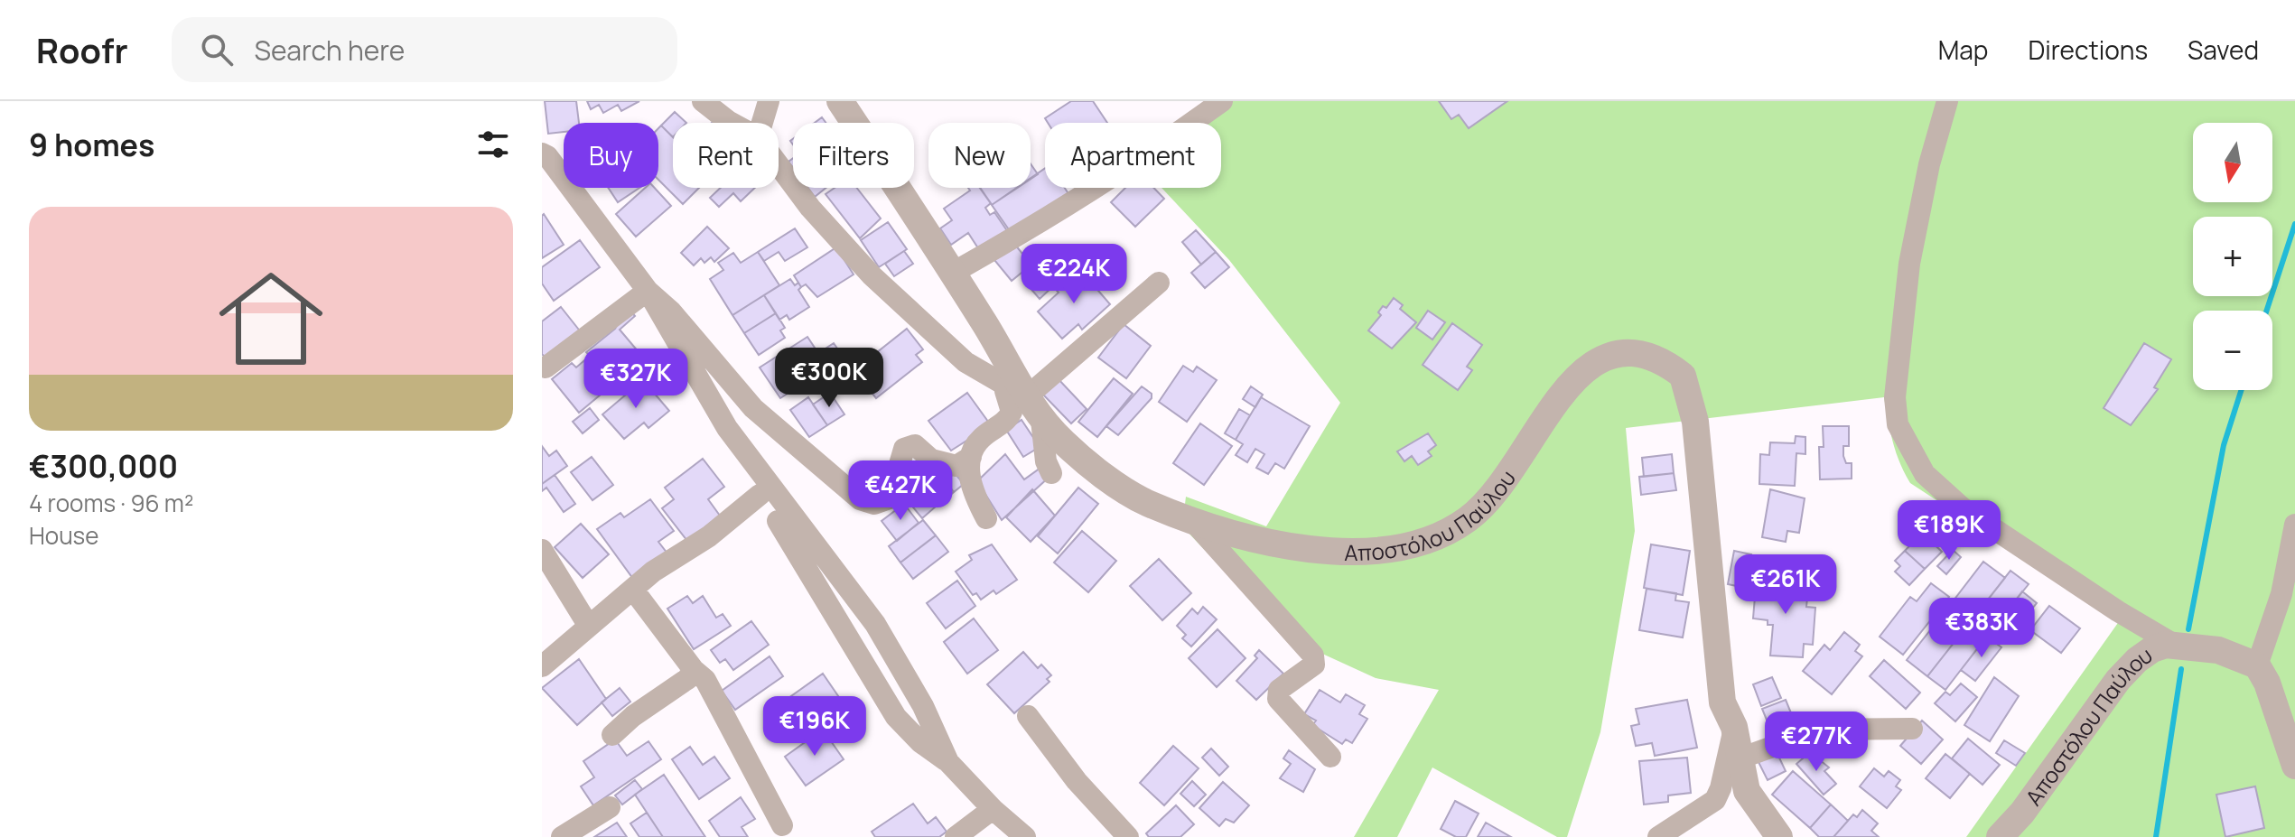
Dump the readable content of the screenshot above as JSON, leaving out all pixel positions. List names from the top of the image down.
{
  "streets": {
    "street": ["Αποστόλου Παύλου"]
  },
  "north": "bottom",
  "page": {
    "header": "Roofr",
    "search": "Search here",
    "nav": ["Map", "Directions", "Saved"],
    "heading": "9 homes",
    "map_buttons": ["+", "−"],
    "chip": [
      "Buy",
      "Rent",
      "Filters",
      "New",
      "Apartment"
    ],
    "list": [
      {
        "name": "€300,000",
        "note": "4 rooms · 96 m² · House"
      }
    ],
    "price": [
      "€224K",
      "€300K",
      "€327K",
      "€427K",
      "€189K",
      "€261K",
      "€383K",
      "€196K",
      "€277K"
    ]
  }
}
